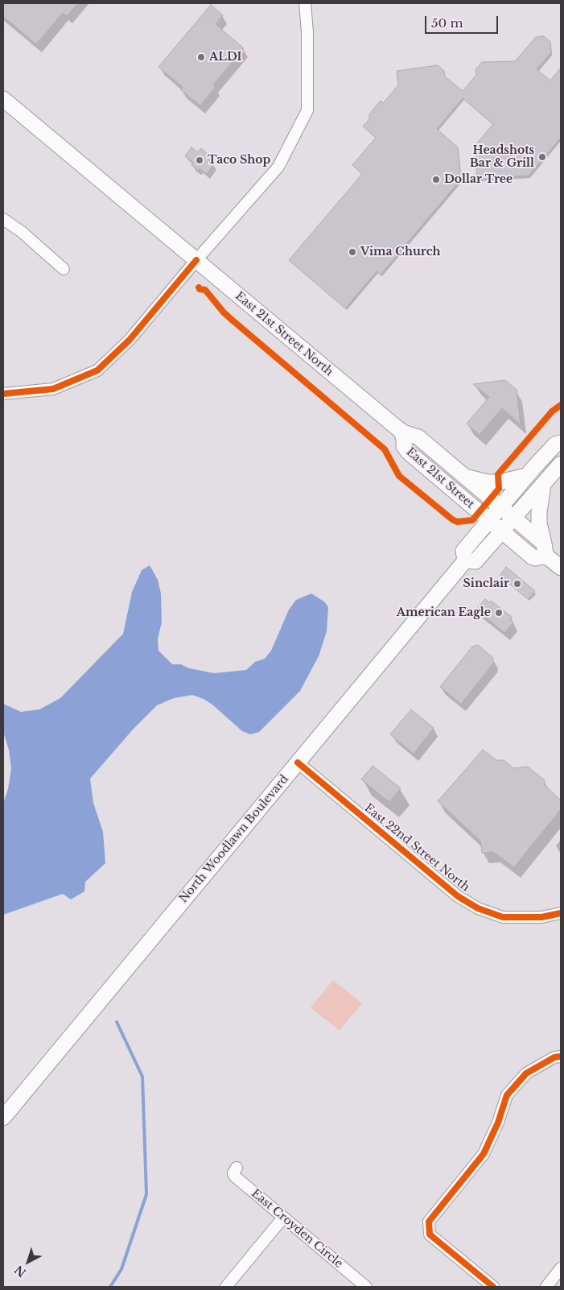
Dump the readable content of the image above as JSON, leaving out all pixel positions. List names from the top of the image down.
{
  "streets": {
    "main road": ["East 21st Street North", "East 21st Street", "North Woodlawn Boulevard"],
    "street": ["East 22nd Street North", "East Croyden Circle"]
  },
  "crossings": [
    ["East 21st Street North", "East 21st Street"],
    ["East 21st Street North", "North Woodlawn Boulevard"],
    ["East 21st Street", "North Woodlawn Boulevard"],
    ["North Woodlawn Boulevard", "East 22nd Street North"]
  ],
  "places": [
    "ALDI",
    "Headshots Bar & Grill",
    "Taco Shop",
    "Dollar Tree",
    "Vima Church",
    "Sinclair",
    "American Eagle"
  ],
  "scale_bar": "50 m",
  "north": "bottom left"
}
